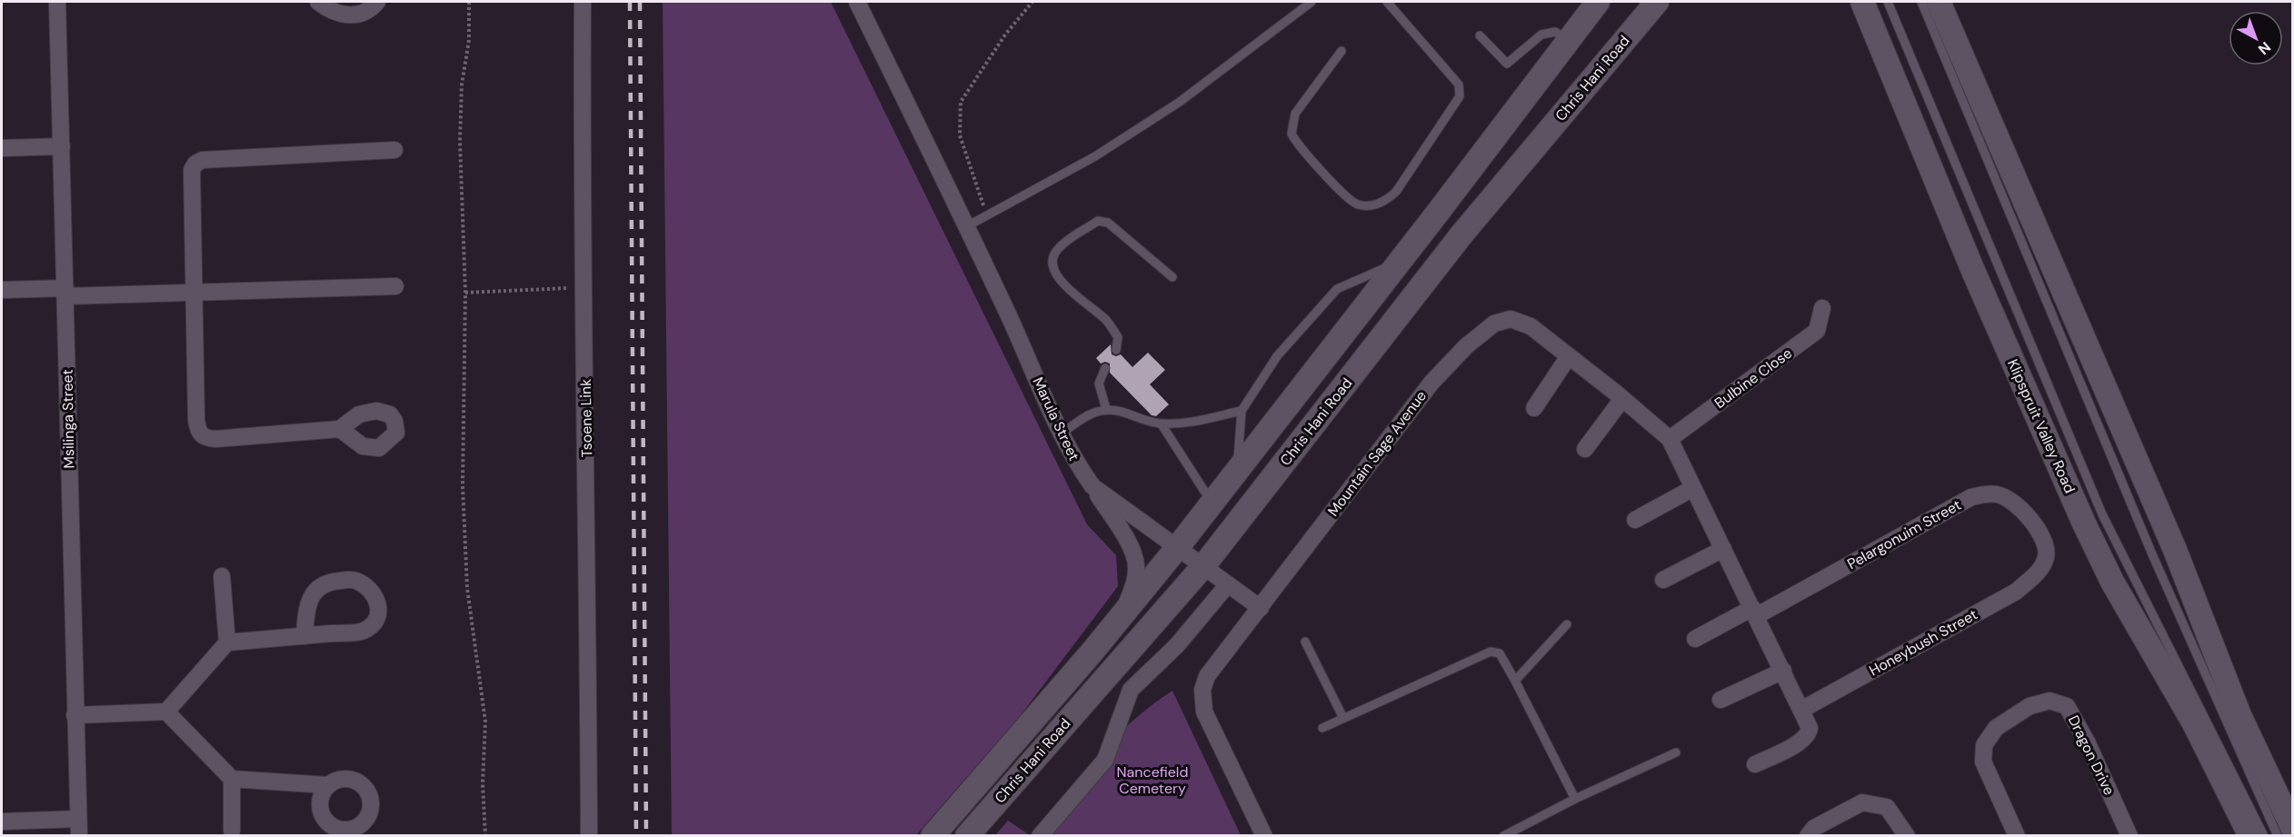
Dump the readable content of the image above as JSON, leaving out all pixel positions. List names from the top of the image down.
{
  "streets": {
    "main road": ["Chris Hani Road", "Klipspruit Valley Road"],
    "street": [
      "Bulbine Close",
      "Tsoene Link",
      "Msilinga Street",
      "Marula Street",
      "Mountain Sage Avenue",
      "Pelargonuim Street",
      "Honeybush Street",
      "Dragon Drive"
    ]
  },
  "crossings": [
    ["Chris Hani Road", "Marula Street"],
    ["Pelargonuim Street", "Honeybush Street"]
  ],
  "parks": ["Nancefield Cemetery"],
  "north": "bottom right"
}
